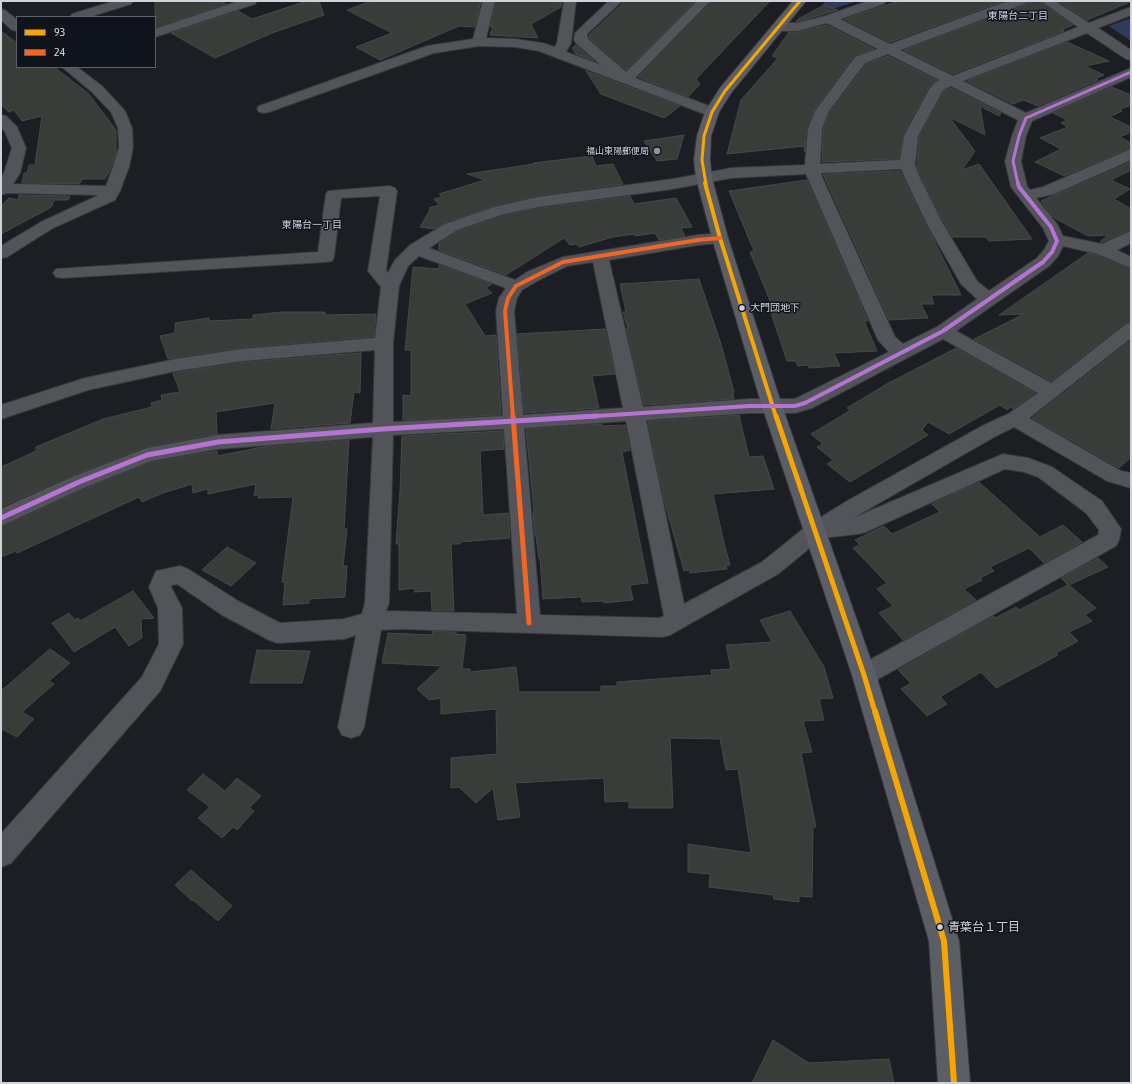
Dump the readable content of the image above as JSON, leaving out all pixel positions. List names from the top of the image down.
{
  "districts": ["東陽台二丁目", "東陽台一丁目"],
  "places": ["福山東陽郵便局", "大門団地下", "青葉台１丁目"],
  "lines": ["transit line 93", "transit line 24"],
  "legend": ["93", "24"]
}
